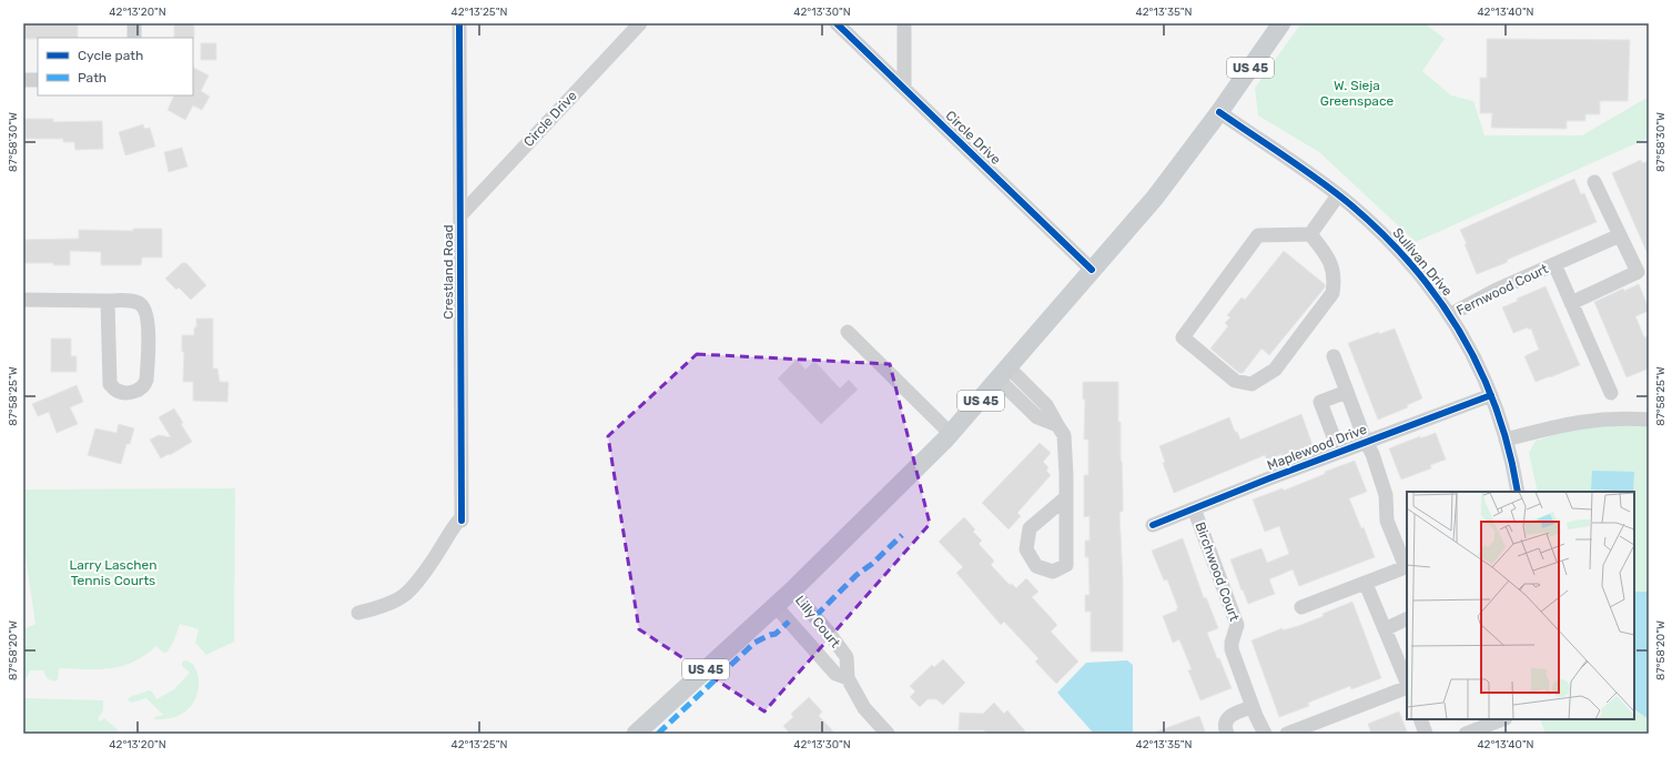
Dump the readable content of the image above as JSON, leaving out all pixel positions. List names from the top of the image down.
{
  "streets": {
    "main road": ["US 45"],
    "street": [
      "Circle Drive",
      "Sullivan Drive",
      "Crestland Road",
      "Fernwood Court",
      "Maplewood Drive",
      "Birchwood Court",
      "Lilly Court"
    ]
  },
  "crossings": [
    ["US 45", "Circle Drive"],
    ["US 45", "Sullivan Drive"],
    ["US 45", "Lilly Court"],
    ["Circle Drive", "Crestland Road"],
    ["Sullivan Drive", "Fernwood Court"],
    ["Sullivan Drive", "Maplewood Drive"],
    ["Maplewood Drive", "Birchwood Court"]
  ],
  "parks": ["W. Sieja Greenspace", "Larry Laschen Tennis Courts"],
  "legend": ["Cycle path", "Path"],
  "coordinates": [
    "42°13'20\"N",
    "42°13'25\"N",
    "42°13'30\"N",
    "42°13'35\"N",
    "42°13'40\"N",
    "87°58'30\"W",
    "87°58'25\"W",
    "87°58'20\"W"
  ]
}
